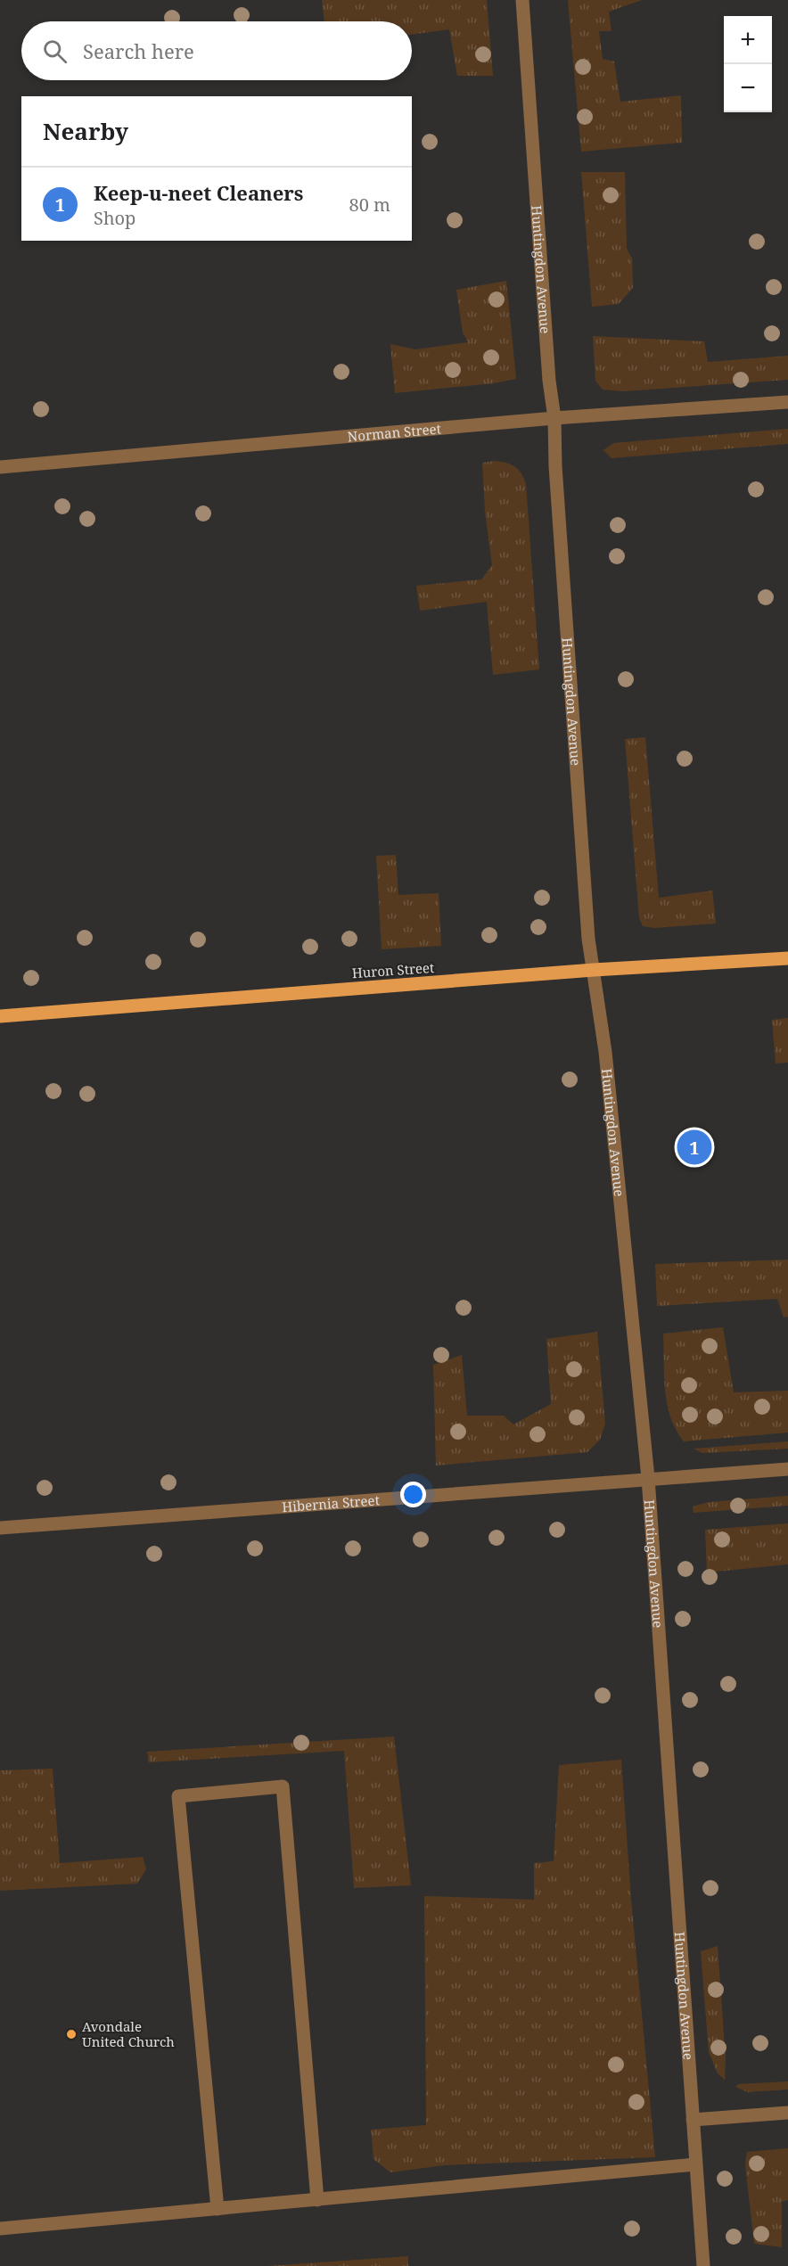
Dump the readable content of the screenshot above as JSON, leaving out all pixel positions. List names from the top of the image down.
{
  "streets": {
    "main road": ["Huron Street"],
    "street": ["Huntingdon Avenue", "Norman Street", "Hibernia Street"]
  },
  "crossings": [
    ["Huntingdon Avenue", "Norman Street"],
    ["Huntingdon Avenue", "Huron Street"],
    ["Huntingdon Avenue", "Hibernia Street"]
  ],
  "places": ["Avondale United Church"],
  "page": {
    "map_buttons": ["+", "−"],
    "search": "Search here",
    "heading": "Nearby",
    "list": [
      {
        "mark": "1",
        "name": "Keep-u-neet Cleaners",
        "note": "Shop",
        "value": "80 m"
      }
    ],
    "pins": "1"
  }
}
